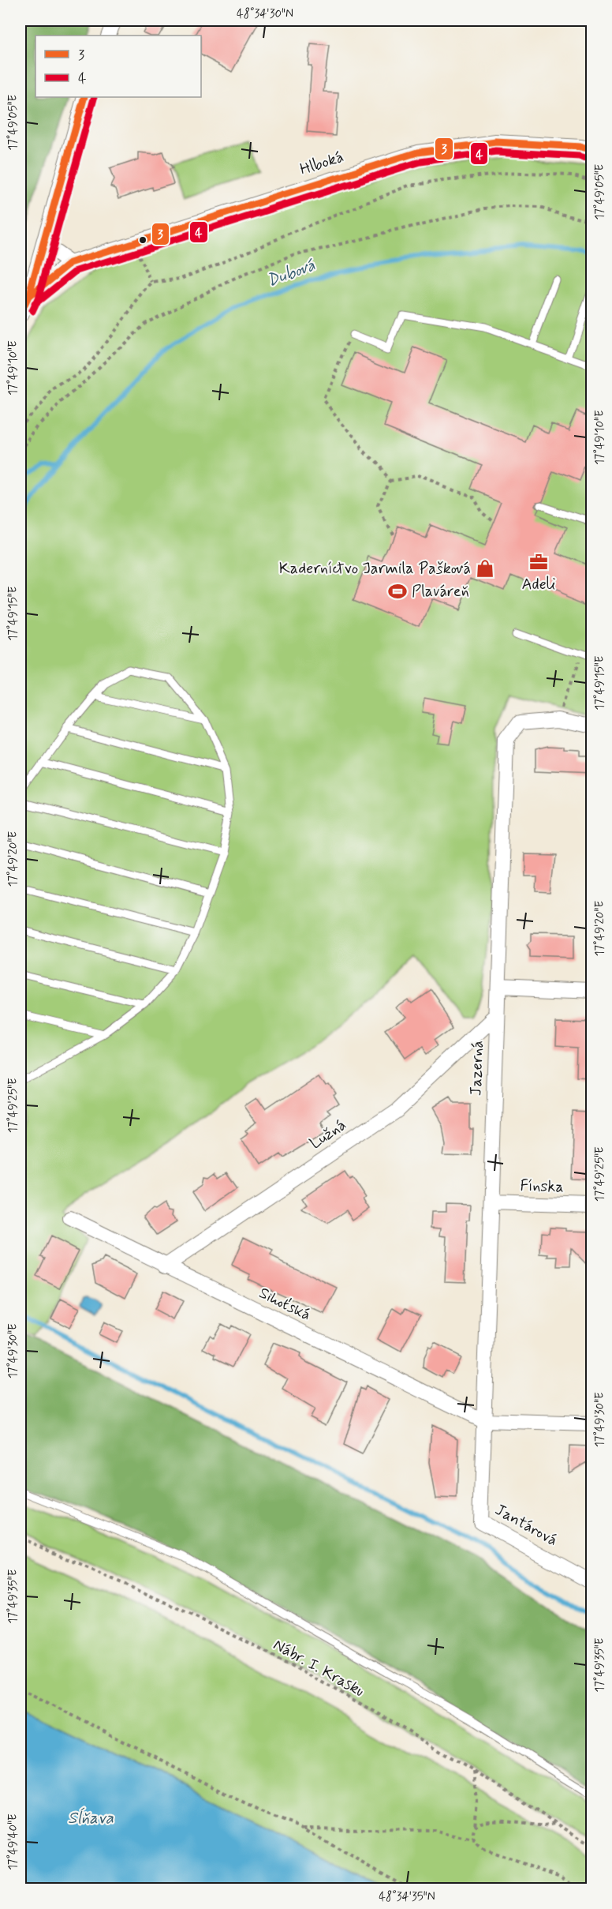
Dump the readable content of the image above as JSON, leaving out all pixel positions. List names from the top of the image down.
{
  "streets": {
    "street": [
      "Hlboká",
      "Jazerná",
      "Lužná",
      "Fínska",
      "Sihoťská",
      "Jantárová"
    ],
    "path": ["Nábr. I. Krasku"]
  },
  "crossings": [
    ["Jazerná", "Lužná"],
    ["Jazerná", "Fínska"],
    ["Jazerná", "Sihoťská"],
    ["Jazerná", "Jantárová"],
    ["Lužná", "Sihoťská"],
    ["Sihoťská", "Jantárová"]
  ],
  "water": ["Dubová", "Sĺňava"],
  "places": {
    "office": ["Adeli"],
    "shop": ["Kaderníctvo Jarmila Pašková"],
    "sports": ["Plaváreň"]
  },
  "lines": ["transit line 3", "transit line 4"],
  "legend": ["3", "4"],
  "coordinates": [
    "48°34'30\"N",
    "17°49'05\"E",
    "17°49'10\"E",
    "17°49'15\"E",
    "17°49'20\"E",
    "17°49'25\"E",
    "17°49'30\"E",
    "17°49'35\"E",
    "17°49'40\"E",
    "48°34'35\"N"
  ]
}
